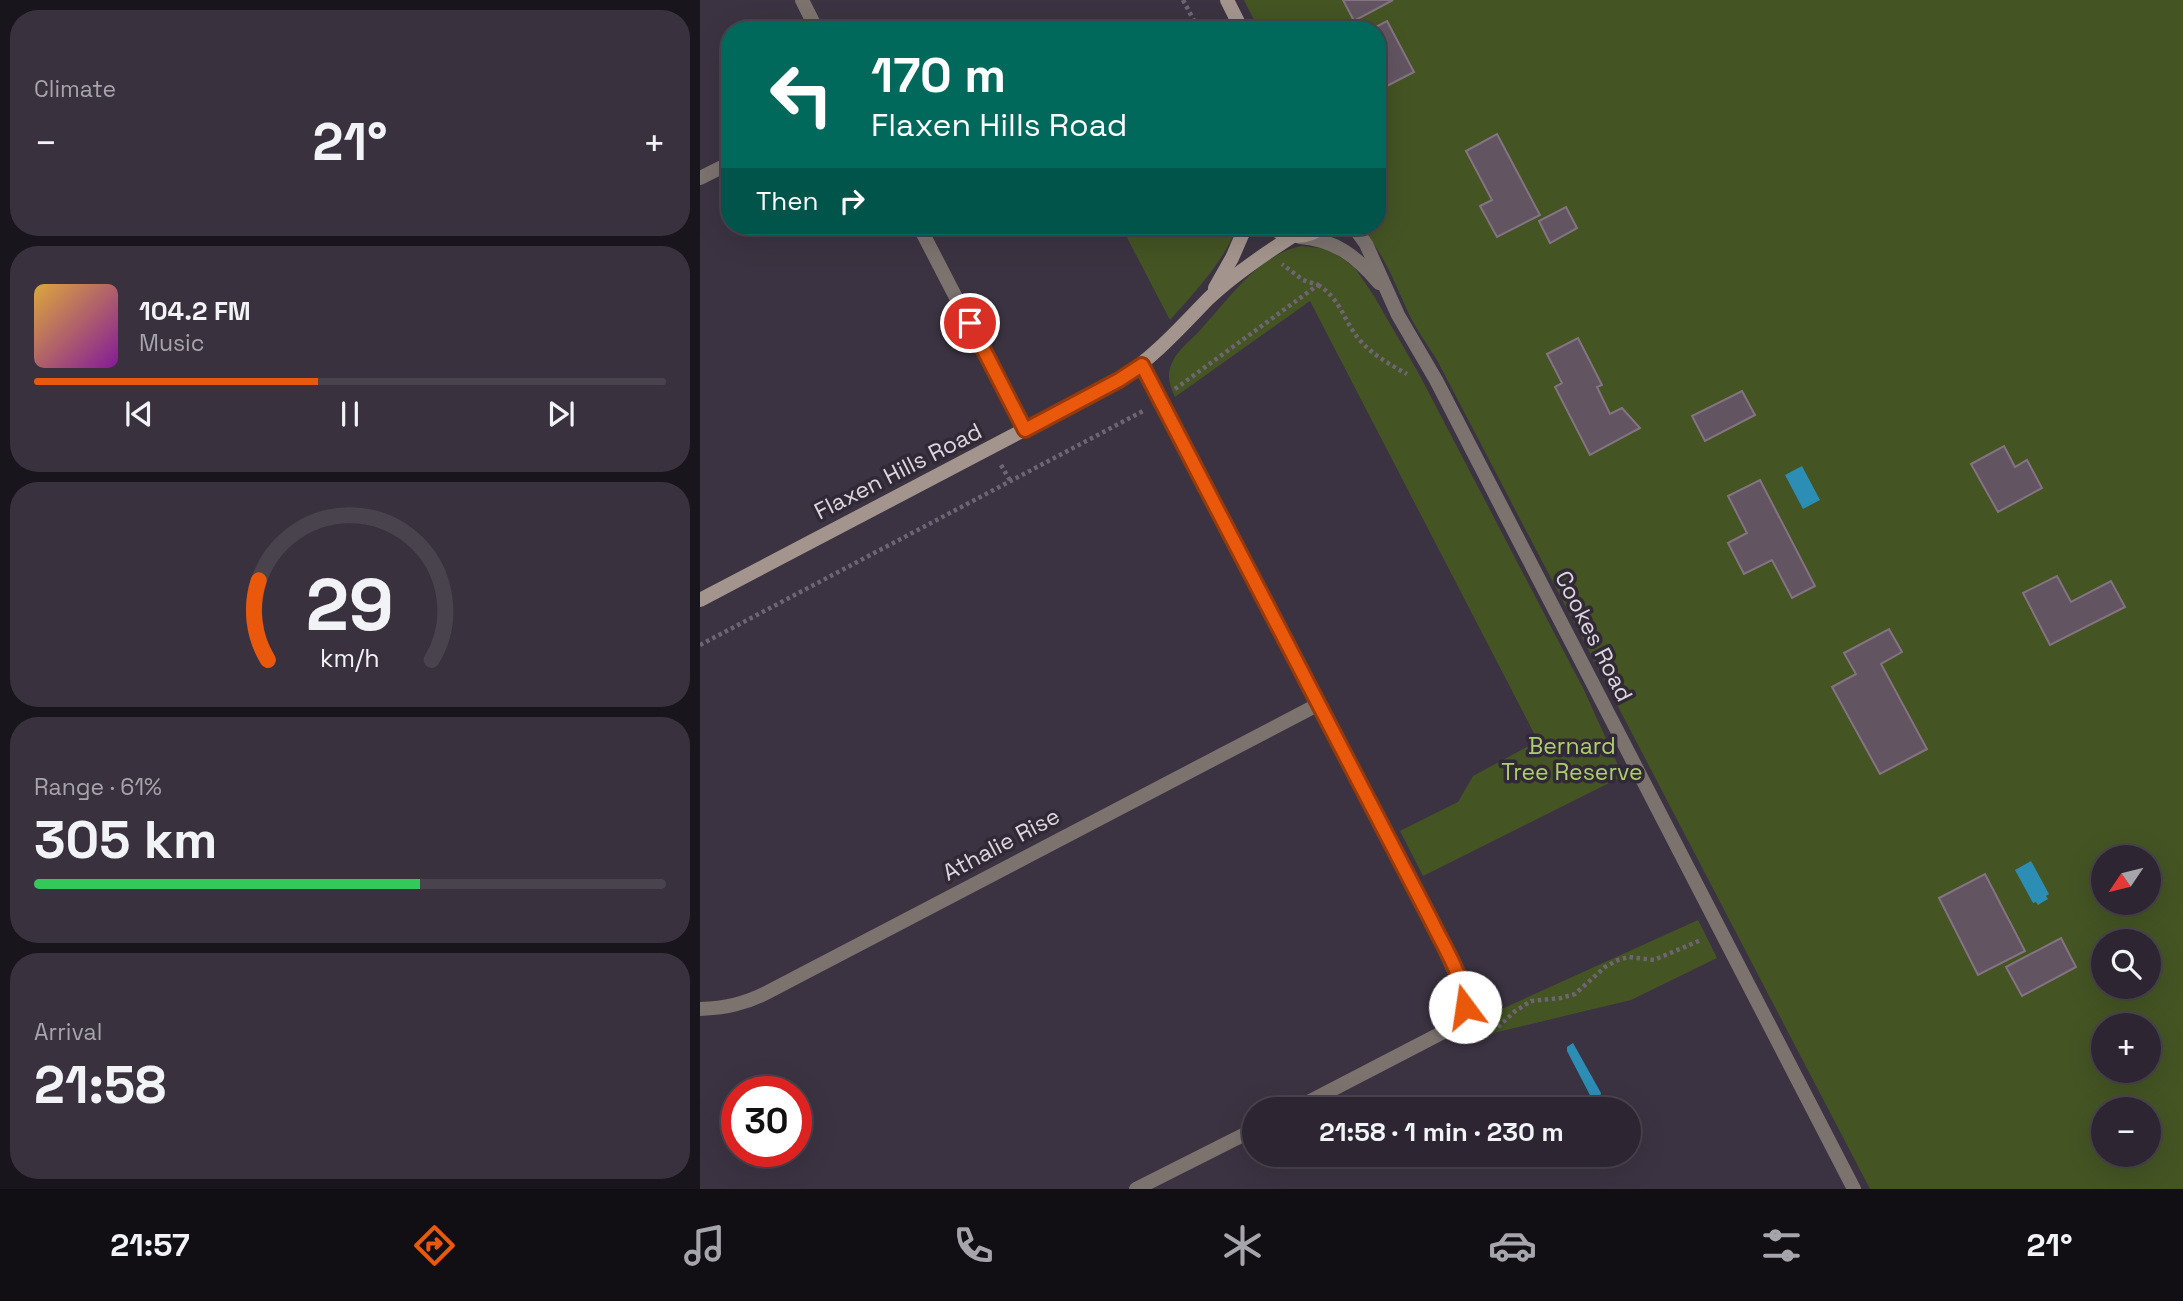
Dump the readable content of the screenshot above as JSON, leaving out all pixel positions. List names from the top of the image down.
{
  "streets": {
    "street": ["Flaxen Hills Road", "Cookes Road", "Athalie Rise"]
  },
  "crossings": [
    ["Flaxen Hills Road", "Cookes Road"]
  ],
  "parks": ["Bernard Tree Reserve"],
  "north": "bottom left",
  "page": {
    "tile": [
      "Climate",
      ["Range · 61%", "305 km"],
      ["Arrival", "21:58"]
    ],
    "turn": ["170 m", "Flaxen Hills Road"],
    "heat": ["−", "21°", "+"],
    "then": "Then",
    "song": ["104.2 FM", "Music"],
    "map_buttons": ["+", "−"],
    "limit": "30",
    "trip": "21:58 · 1 min · 230 m",
    "tabs": ["21:57", "21°"],
    "gauge": ["29", "km/h"]
  }
}
